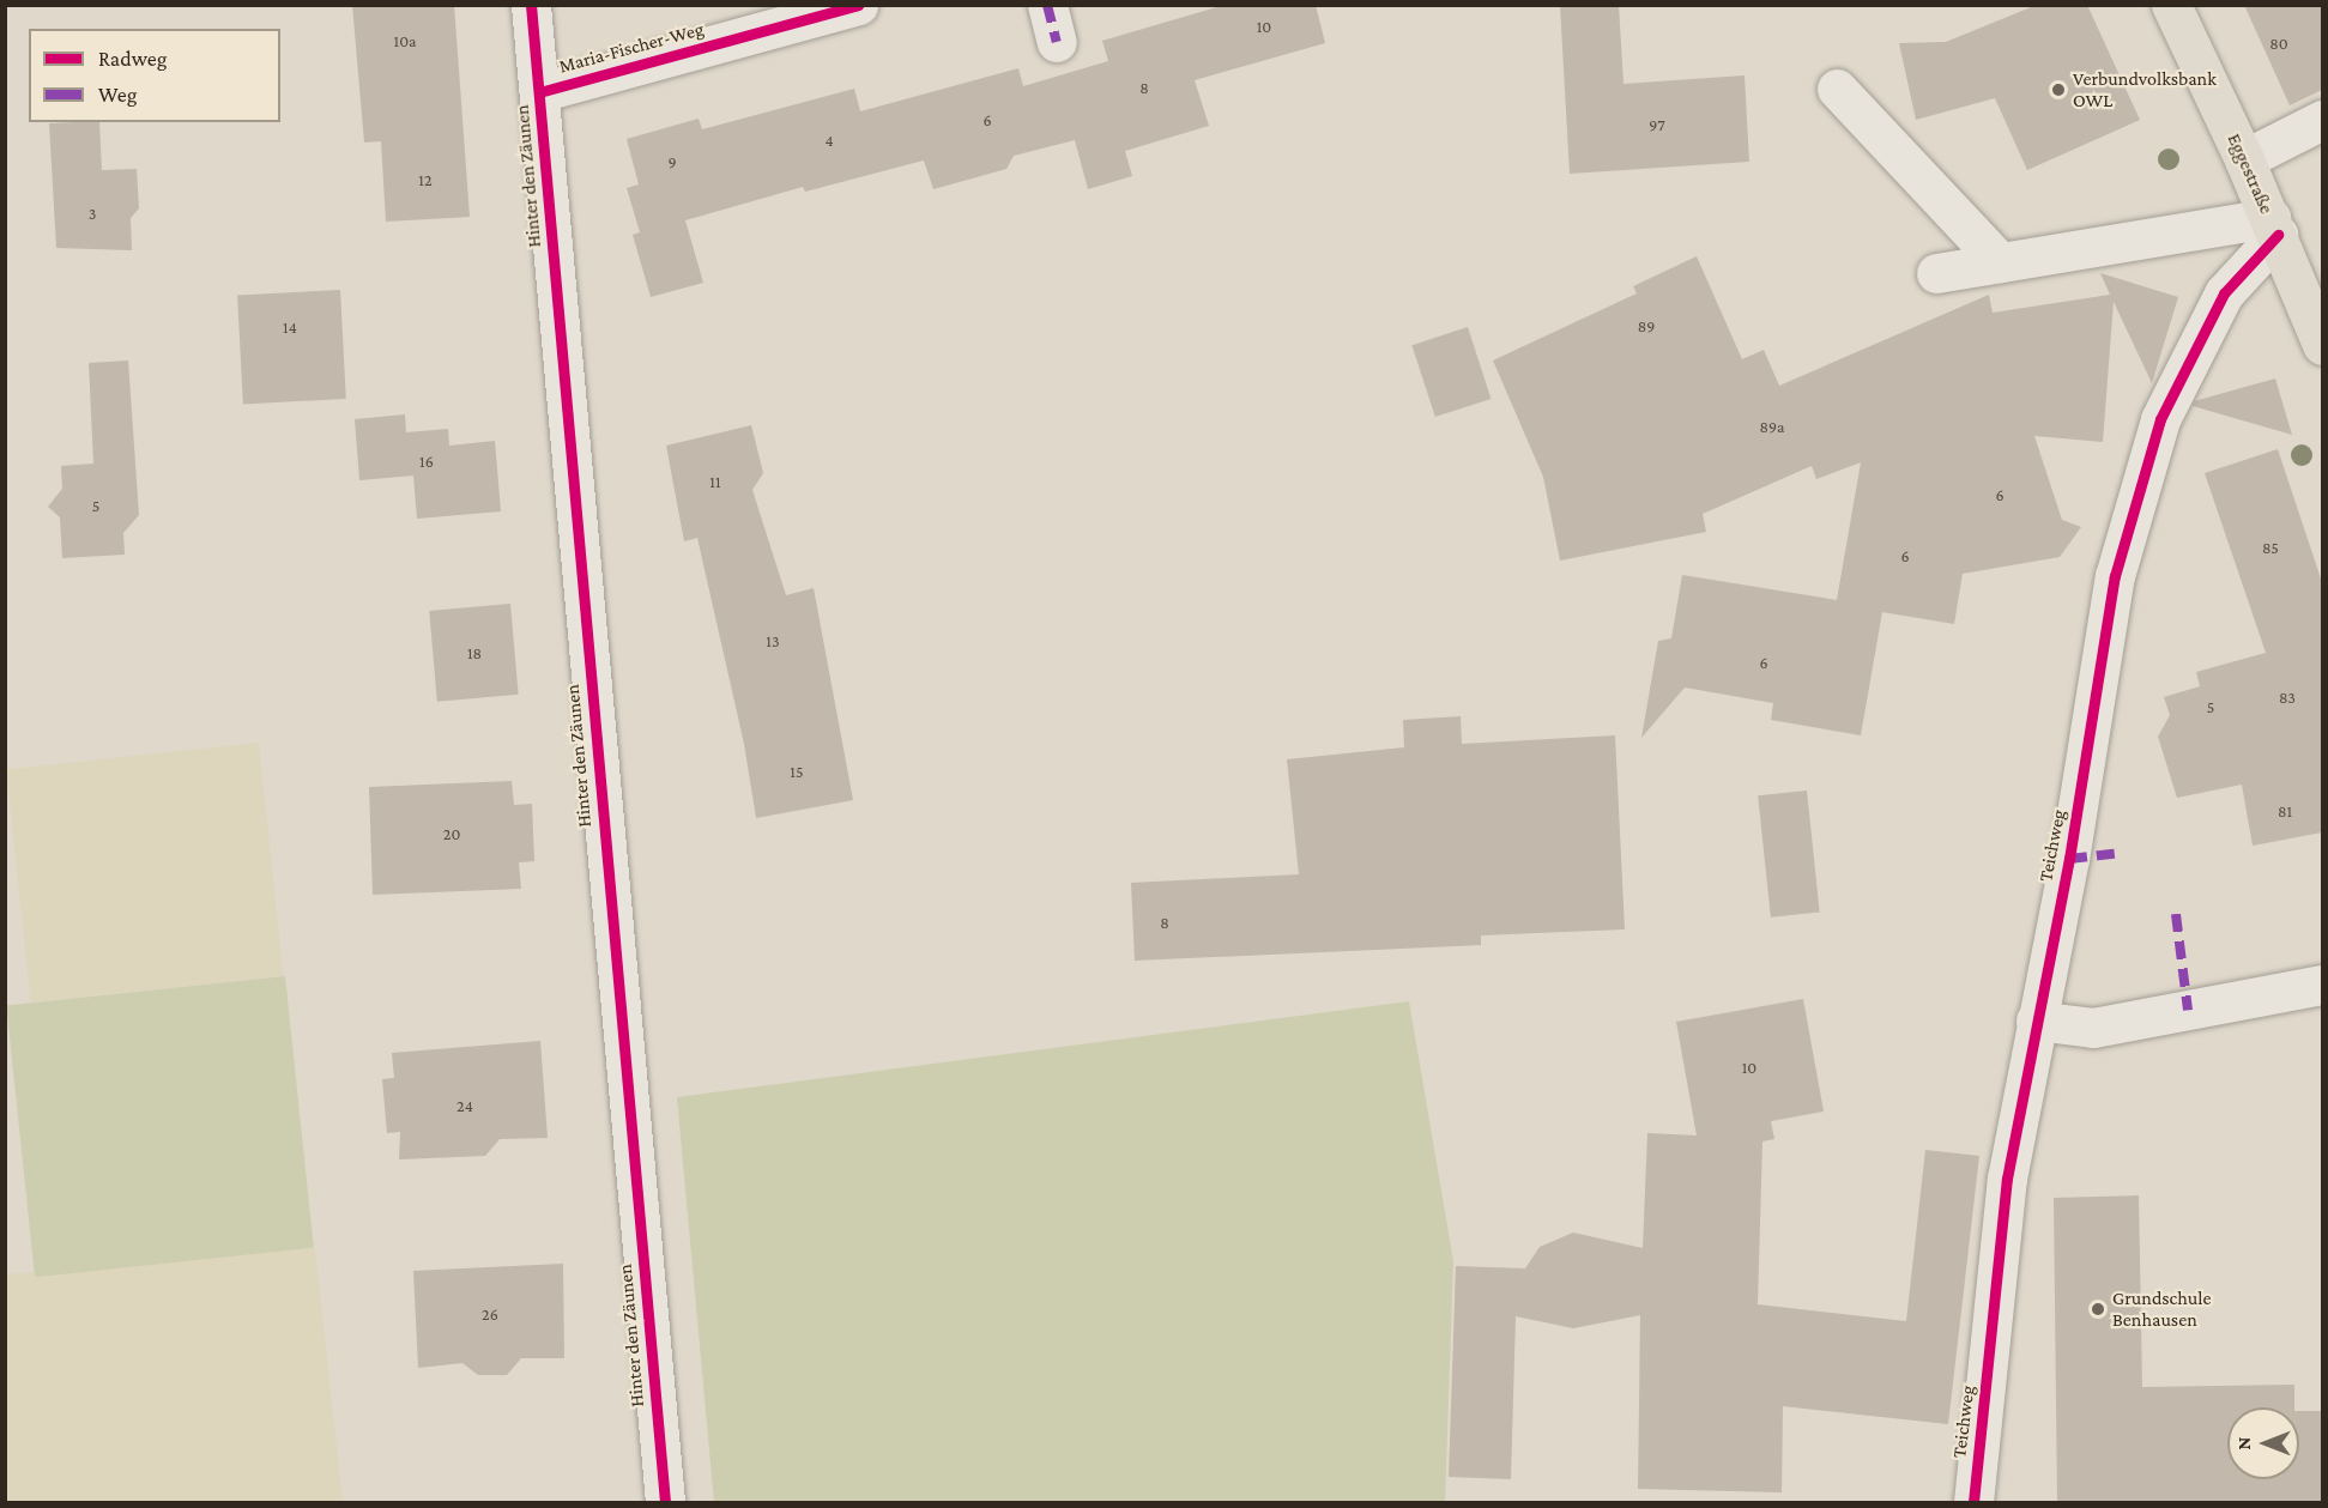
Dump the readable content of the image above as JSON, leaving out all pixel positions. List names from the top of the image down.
{
  "streets": {
    "main road": ["Eggestraße"],
    "street": ["Maria-Fischer-Weg", "Hinter den Zäunen", "Teichweg"]
  },
  "crossings": [
    ["Maria-Fischer-Weg", "Hinter den Zäunen"],
    ["Eggestraße", "Teichweg"]
  ],
  "places": ["Verbundvolksbank OWL", "Grundschule Benhausen"],
  "house_numbers": [
    "10",
    "10a",
    "80",
    "8",
    "6",
    "97",
    "4",
    "9",
    "12",
    "3",
    "89",
    "14",
    "89a",
    "16",
    "11",
    "6",
    "5",
    "85",
    "6",
    "13",
    "18",
    "6",
    "83",
    "5",
    "15",
    "81",
    "20",
    "8",
    "10",
    "24",
    "26"
  ],
  "legend": ["Radweg", "Weg"],
  "north": "left"
}
